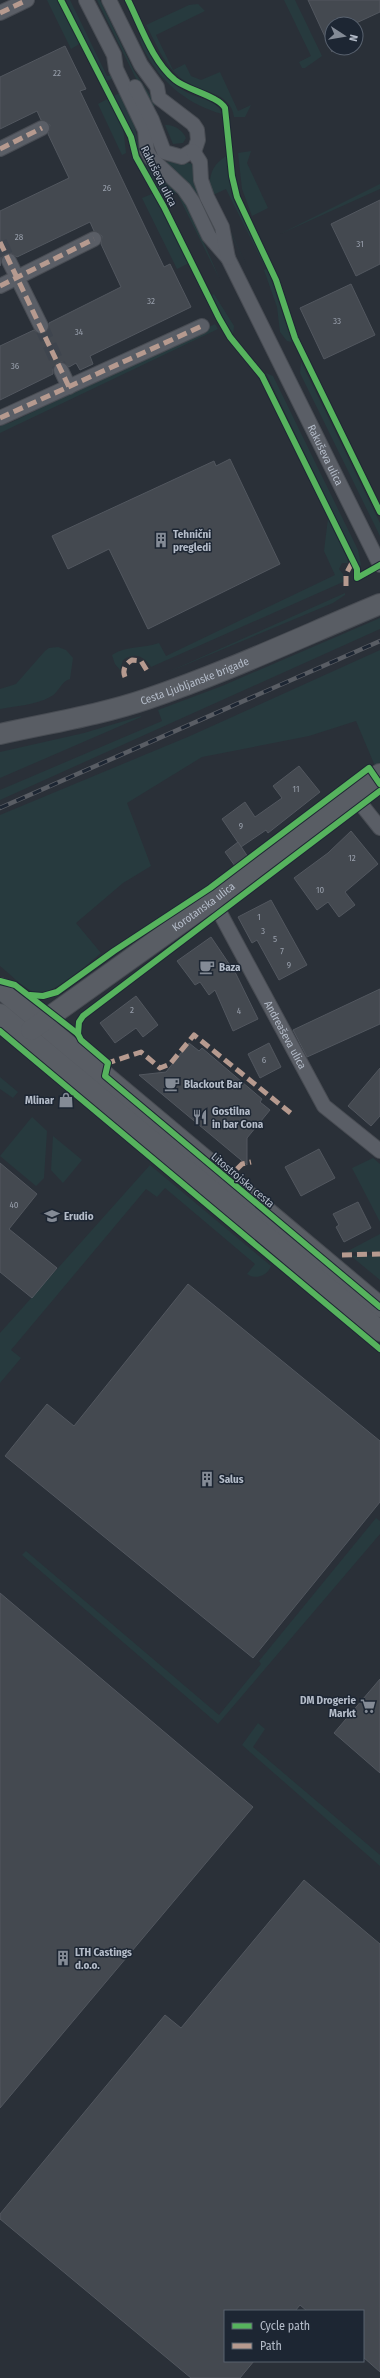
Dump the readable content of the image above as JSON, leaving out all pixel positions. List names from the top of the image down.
{
  "streets": {
    "main road": ["Cesta Ljubljanske brigade", "Korotanska ulica", "Litostrojska cesta"],
    "street": ["Rakuševa ulica", "Andreaševa ulica"]
  },
  "crossings": [
    ["Korotanska ulica", "Andreaševa ulica"],
    ["Korotanska ulica", "Litostrojska cesta"]
  ],
  "places": {
    "building": ["Tehnični pregledi", "Salus", "LTH Castings d.o.o."],
    "cafe": ["Baza", "Blackout Bar"],
    "shop": ["Mlinar"],
    "restaurant": ["Gostilna in bar Cona"],
    "school or university": ["Erudio"],
    "supermarket": ["DM Drogerie Markt"]
  },
  "house_numbers": [
    "22",
    "26",
    "28",
    "31",
    "32",
    "33",
    "34",
    "36",
    "11",
    "9",
    "12",
    "10",
    "1",
    "3",
    "5",
    "7",
    "9",
    "2",
    "4",
    "6",
    "40"
  ],
  "legend": ["Cycle path", "Path"],
  "north": "right"
}
